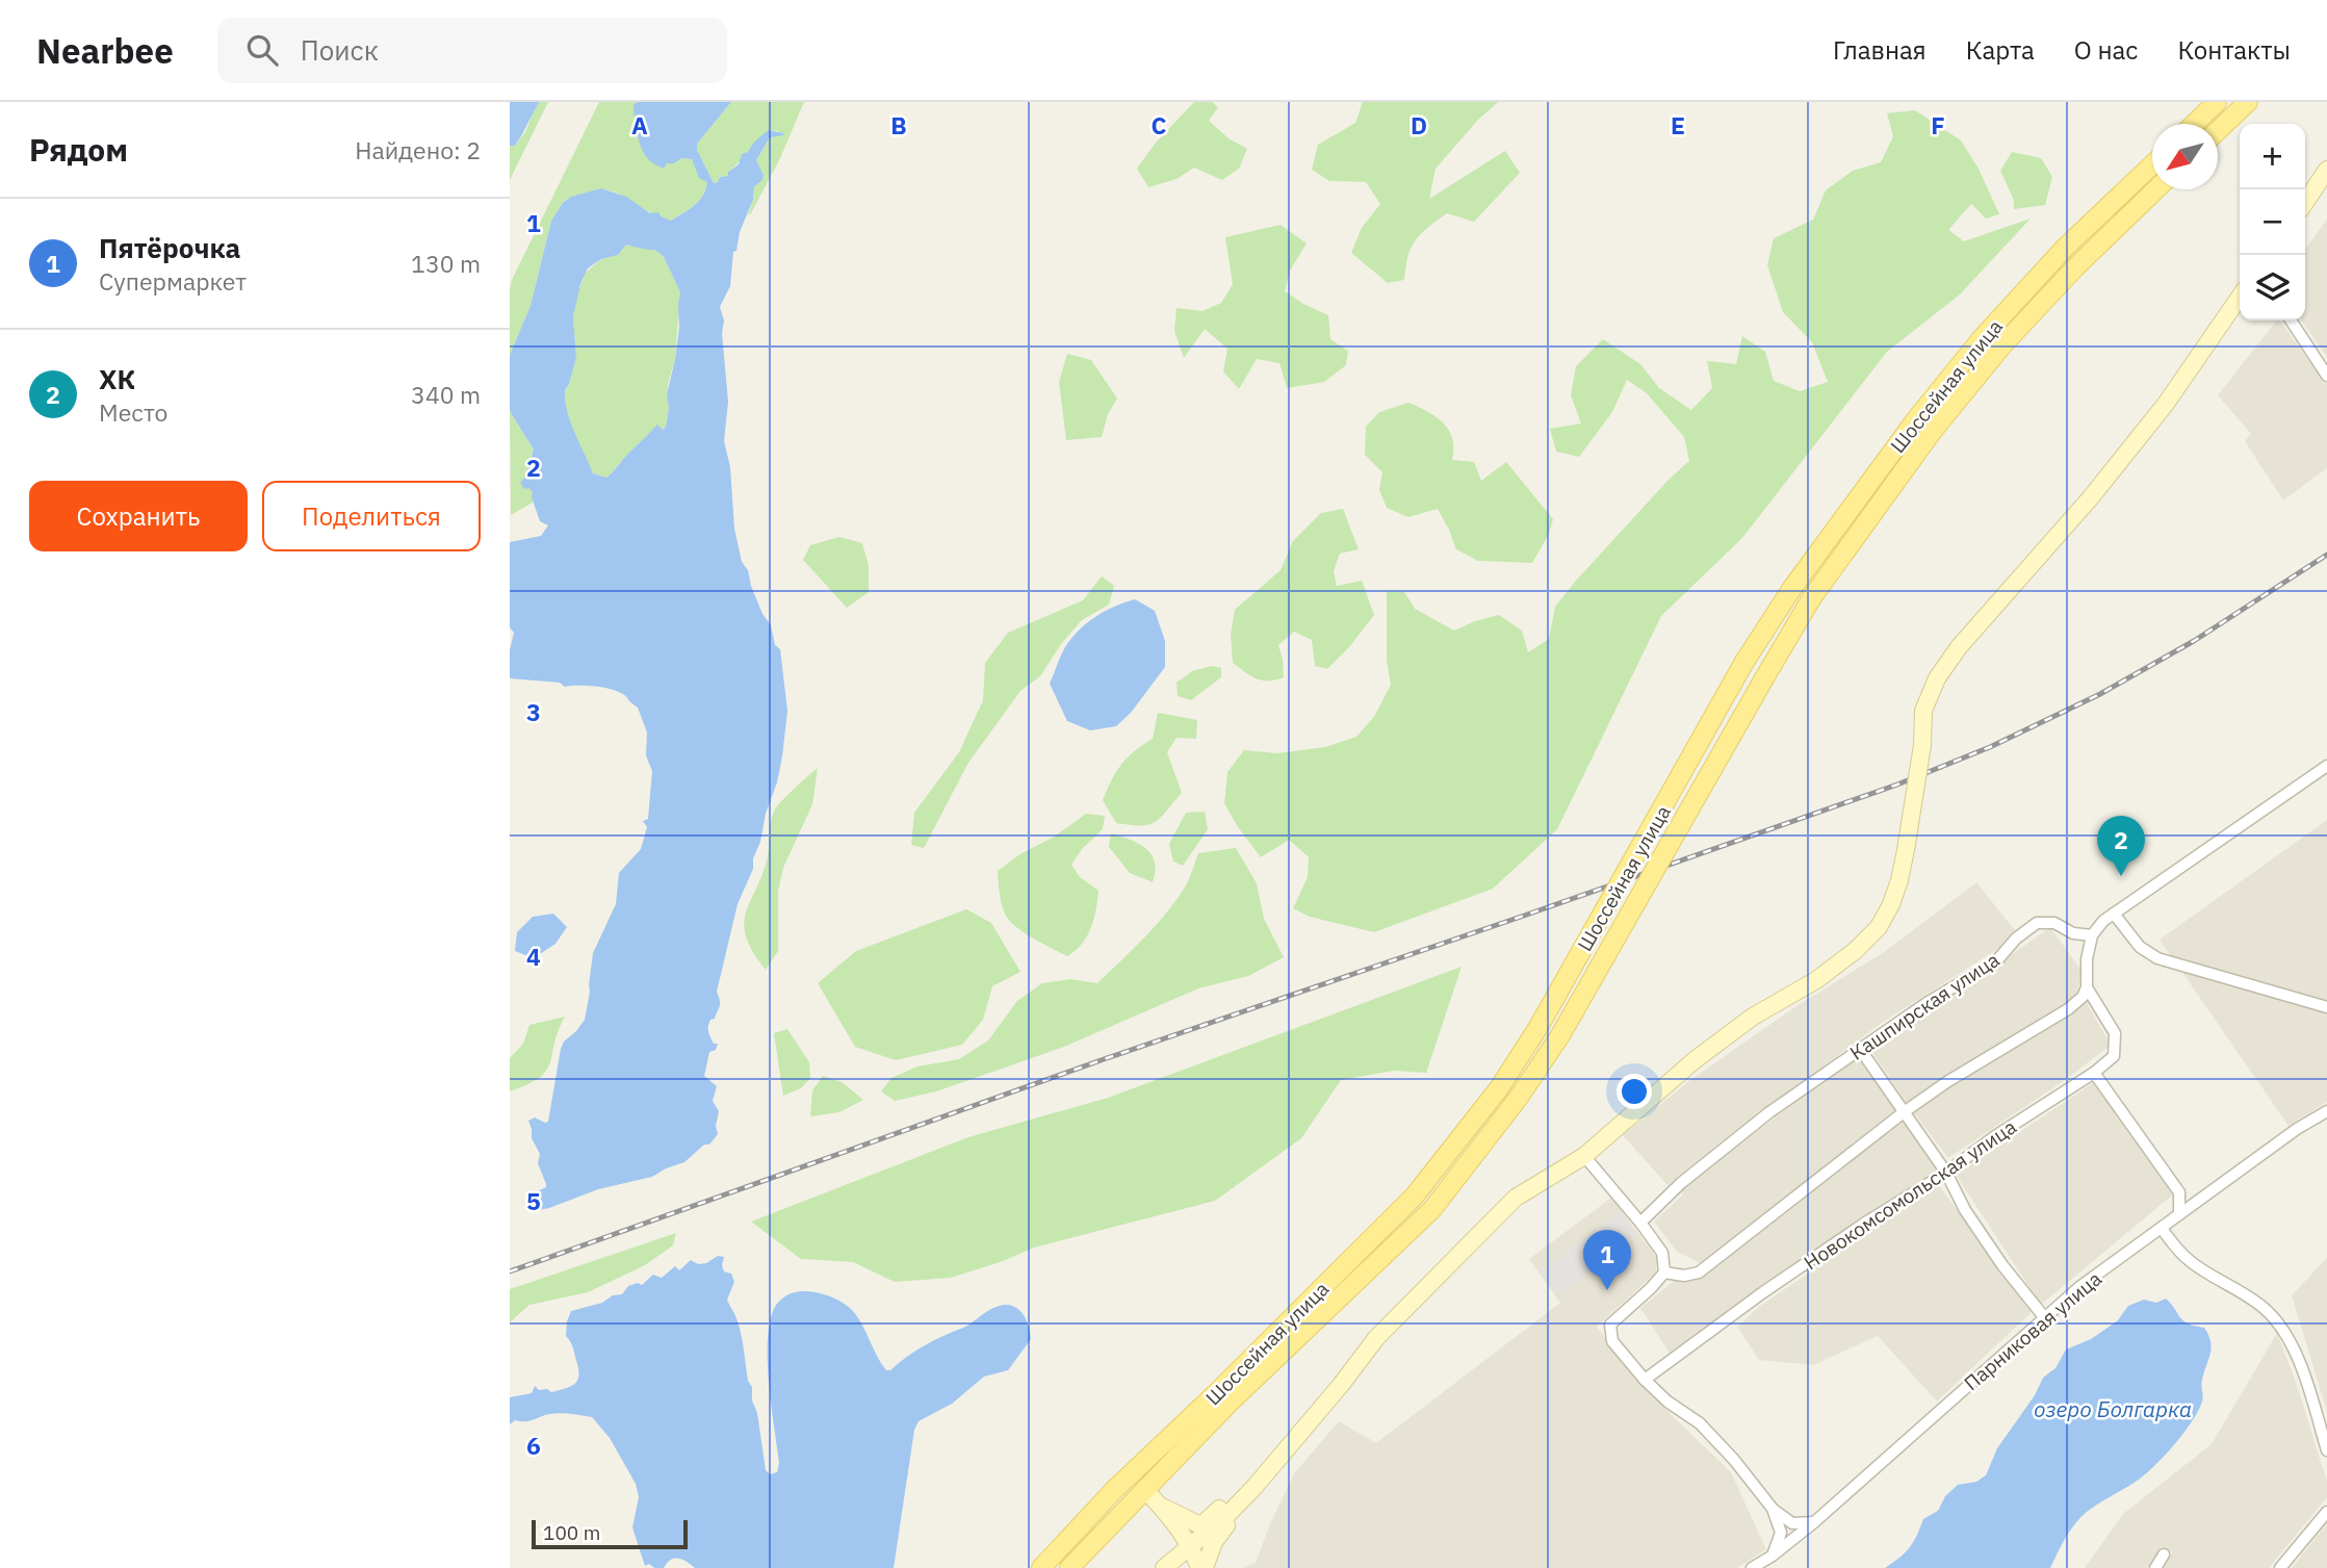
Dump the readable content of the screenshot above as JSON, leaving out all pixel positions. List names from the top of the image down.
{
  "streets": {
    "main road": ["Шоссейная улица"],
    "street": ["Кашпирская улица", "Новокомсомольская улица", "Парниковая улица"]
  },
  "water": ["озеро Болгарка"],
  "scale_bar": "100 m",
  "north": "bottom left",
  "page": {
    "header": "Nearbee",
    "search": "Поиск",
    "nav": [
      "Главная",
      "Карта",
      "О нас",
      "Контакты"
    ],
    "heading": ["Рядом", "Найдено: 2"],
    "map_buttons": ["+", "−"],
    "list": [
      {
        "mark": "1",
        "name": "Пятёрочка",
        "note": "Супермаркет",
        "value": "130 m"
      },
      {
        "mark": "2",
        "name": "ХК",
        "note": "Место",
        "value": "340 m"
      }
    ],
    "buttons": ["Сохранить", "Поделиться"],
    "pins": ["2", "1"],
    "scale": "100 m"
  },
  "grid": {
    "columns": [
      "A",
      "B",
      "C",
      "D",
      "E",
      "F"
    ],
    "rows": [
      "1",
      "2",
      "3",
      "4",
      "5",
      "6"
    ]
  }
}
